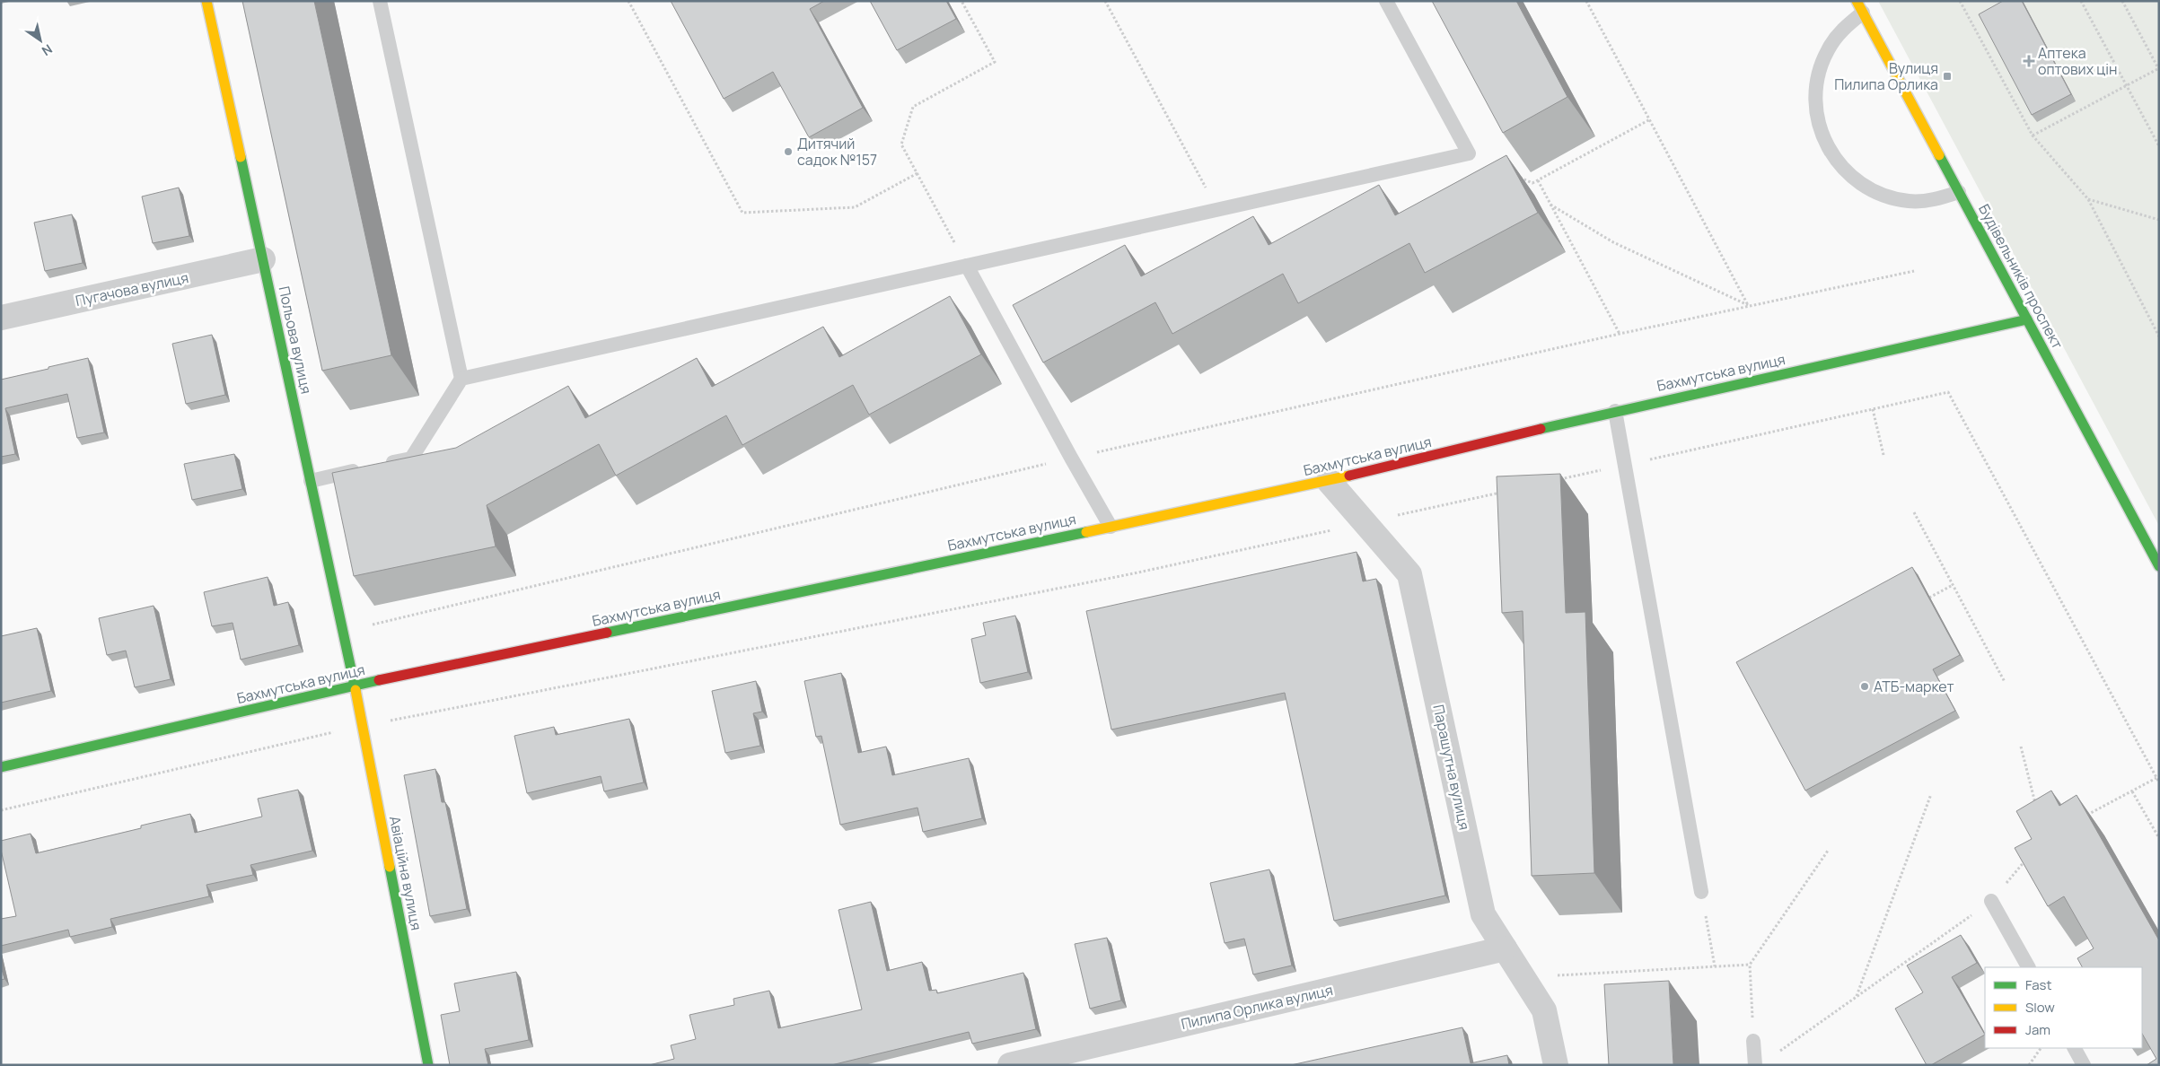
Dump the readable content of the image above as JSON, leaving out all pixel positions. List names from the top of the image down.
{
  "streets": {
    "street": [
      "Будівельників проспект",
      "Пугачова вулиця",
      "Польова вулиця",
      "Бахмутська вулиця",
      "Парашутна вулиця",
      "Авіаційна вулиця",
      "Пилипа Орлика вулиця"
    ]
  },
  "crossings": [
    ["Будівельників проспект", "Бахмутська вулиця"],
    ["Пугачова вулиця", "Польова вулиця"],
    ["Польова вулиця", "Бахмутська вулиця"],
    ["Польова вулиця", "Авіаційна вулиця"],
    ["Бахмутська вулиця", "Парашутна вулиця"],
    ["Бахмутська вулиця", "Авіаційна вулиця"],
    ["Парашутна вулиця", "Пилипа Орлика вулиця"]
  ],
  "places": {
    "health": ["Аптека оптових цін"],
    "transit": ["Вулиця Пилипа Орлика"],
    "other": ["Дитячий садок №157", "АТБ-маркет"]
  },
  "legend": ["Fast", "Slow", "Jam"],
  "north": "bottom right"
}
